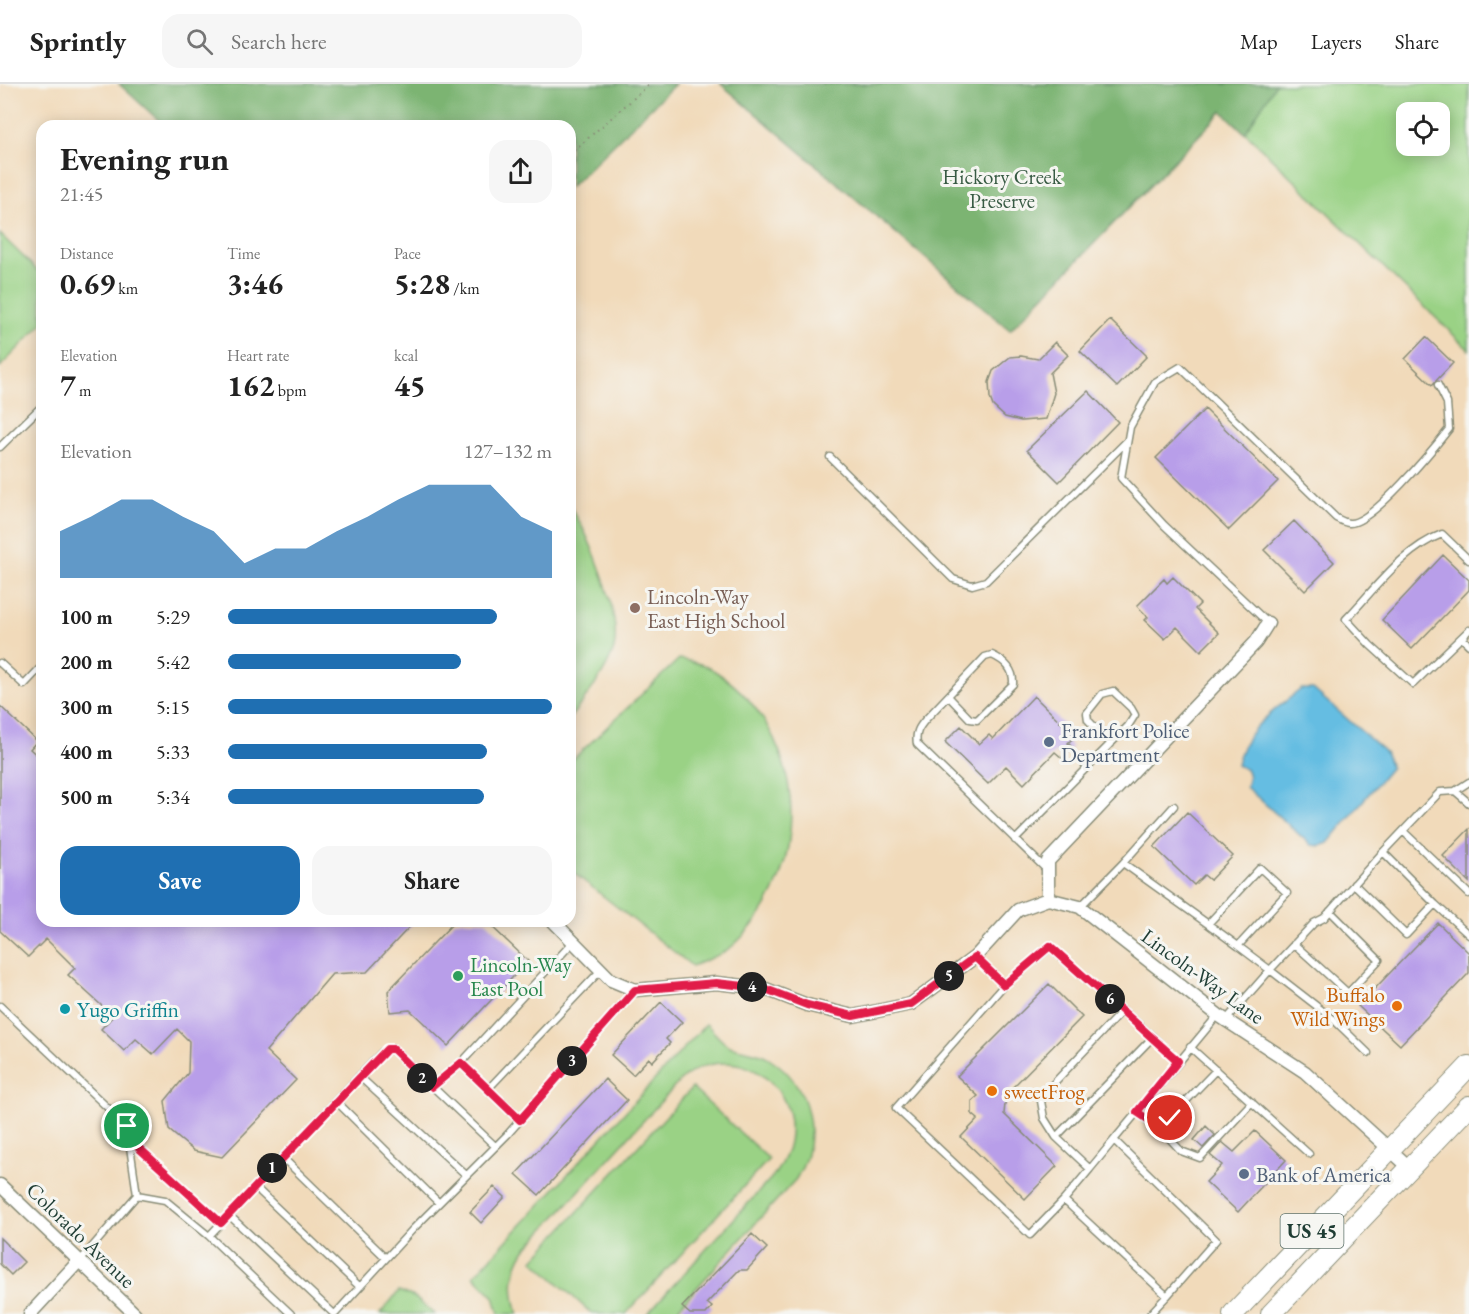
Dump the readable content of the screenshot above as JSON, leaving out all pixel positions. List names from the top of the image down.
{
  "streets": {
    "main road": ["US 45"],
    "street": ["Lincoln-Way Lane", "Colorado Avenue"]
  },
  "crossings": [
    ["Lincoln-Way Lane", "US 45"]
  ],
  "parks": ["Hickory Creek Preserve"],
  "places": [
    "Lincoln-Way East High School",
    "Frankfort Police Department",
    "Lincoln-Way East Pool",
    "Buffalo Wild Wings",
    "Yugo Griffin",
    "sweetFrog",
    "Bank of America"
  ],
  "page": {
    "header": "Sprintly",
    "search": "Search here",
    "nav": ["Map", "Layers", "Share"],
    "heading": ["Evening run", "21:45"],
    "stats": [
      ["Distance", "0.69 km"],
      ["Time", "3:46"],
      ["Pace", "5:28 /km"],
      ["Elevation", "7 m"],
      ["Heart rate", "162 bpm"],
      ["kcal", "45"]
    ],
    "chart": ["Elevation", "127–132 m"],
    "list": [
      {
        "name": "100 m",
        "note": "5:29"
      },
      {
        "name": "200 m",
        "note": "5:42"
      },
      {
        "name": "300 m",
        "note": "5:15"
      },
      {
        "name": "400 m",
        "note": "5:33"
      },
      {
        "name": "500 m",
        "note": "5:34"
      }
    ],
    "buttons": ["Save", "Share"],
    "pins": [
      "5",
      "4",
      "6",
      "3",
      "2",
      "1"
    ]
  }
}
